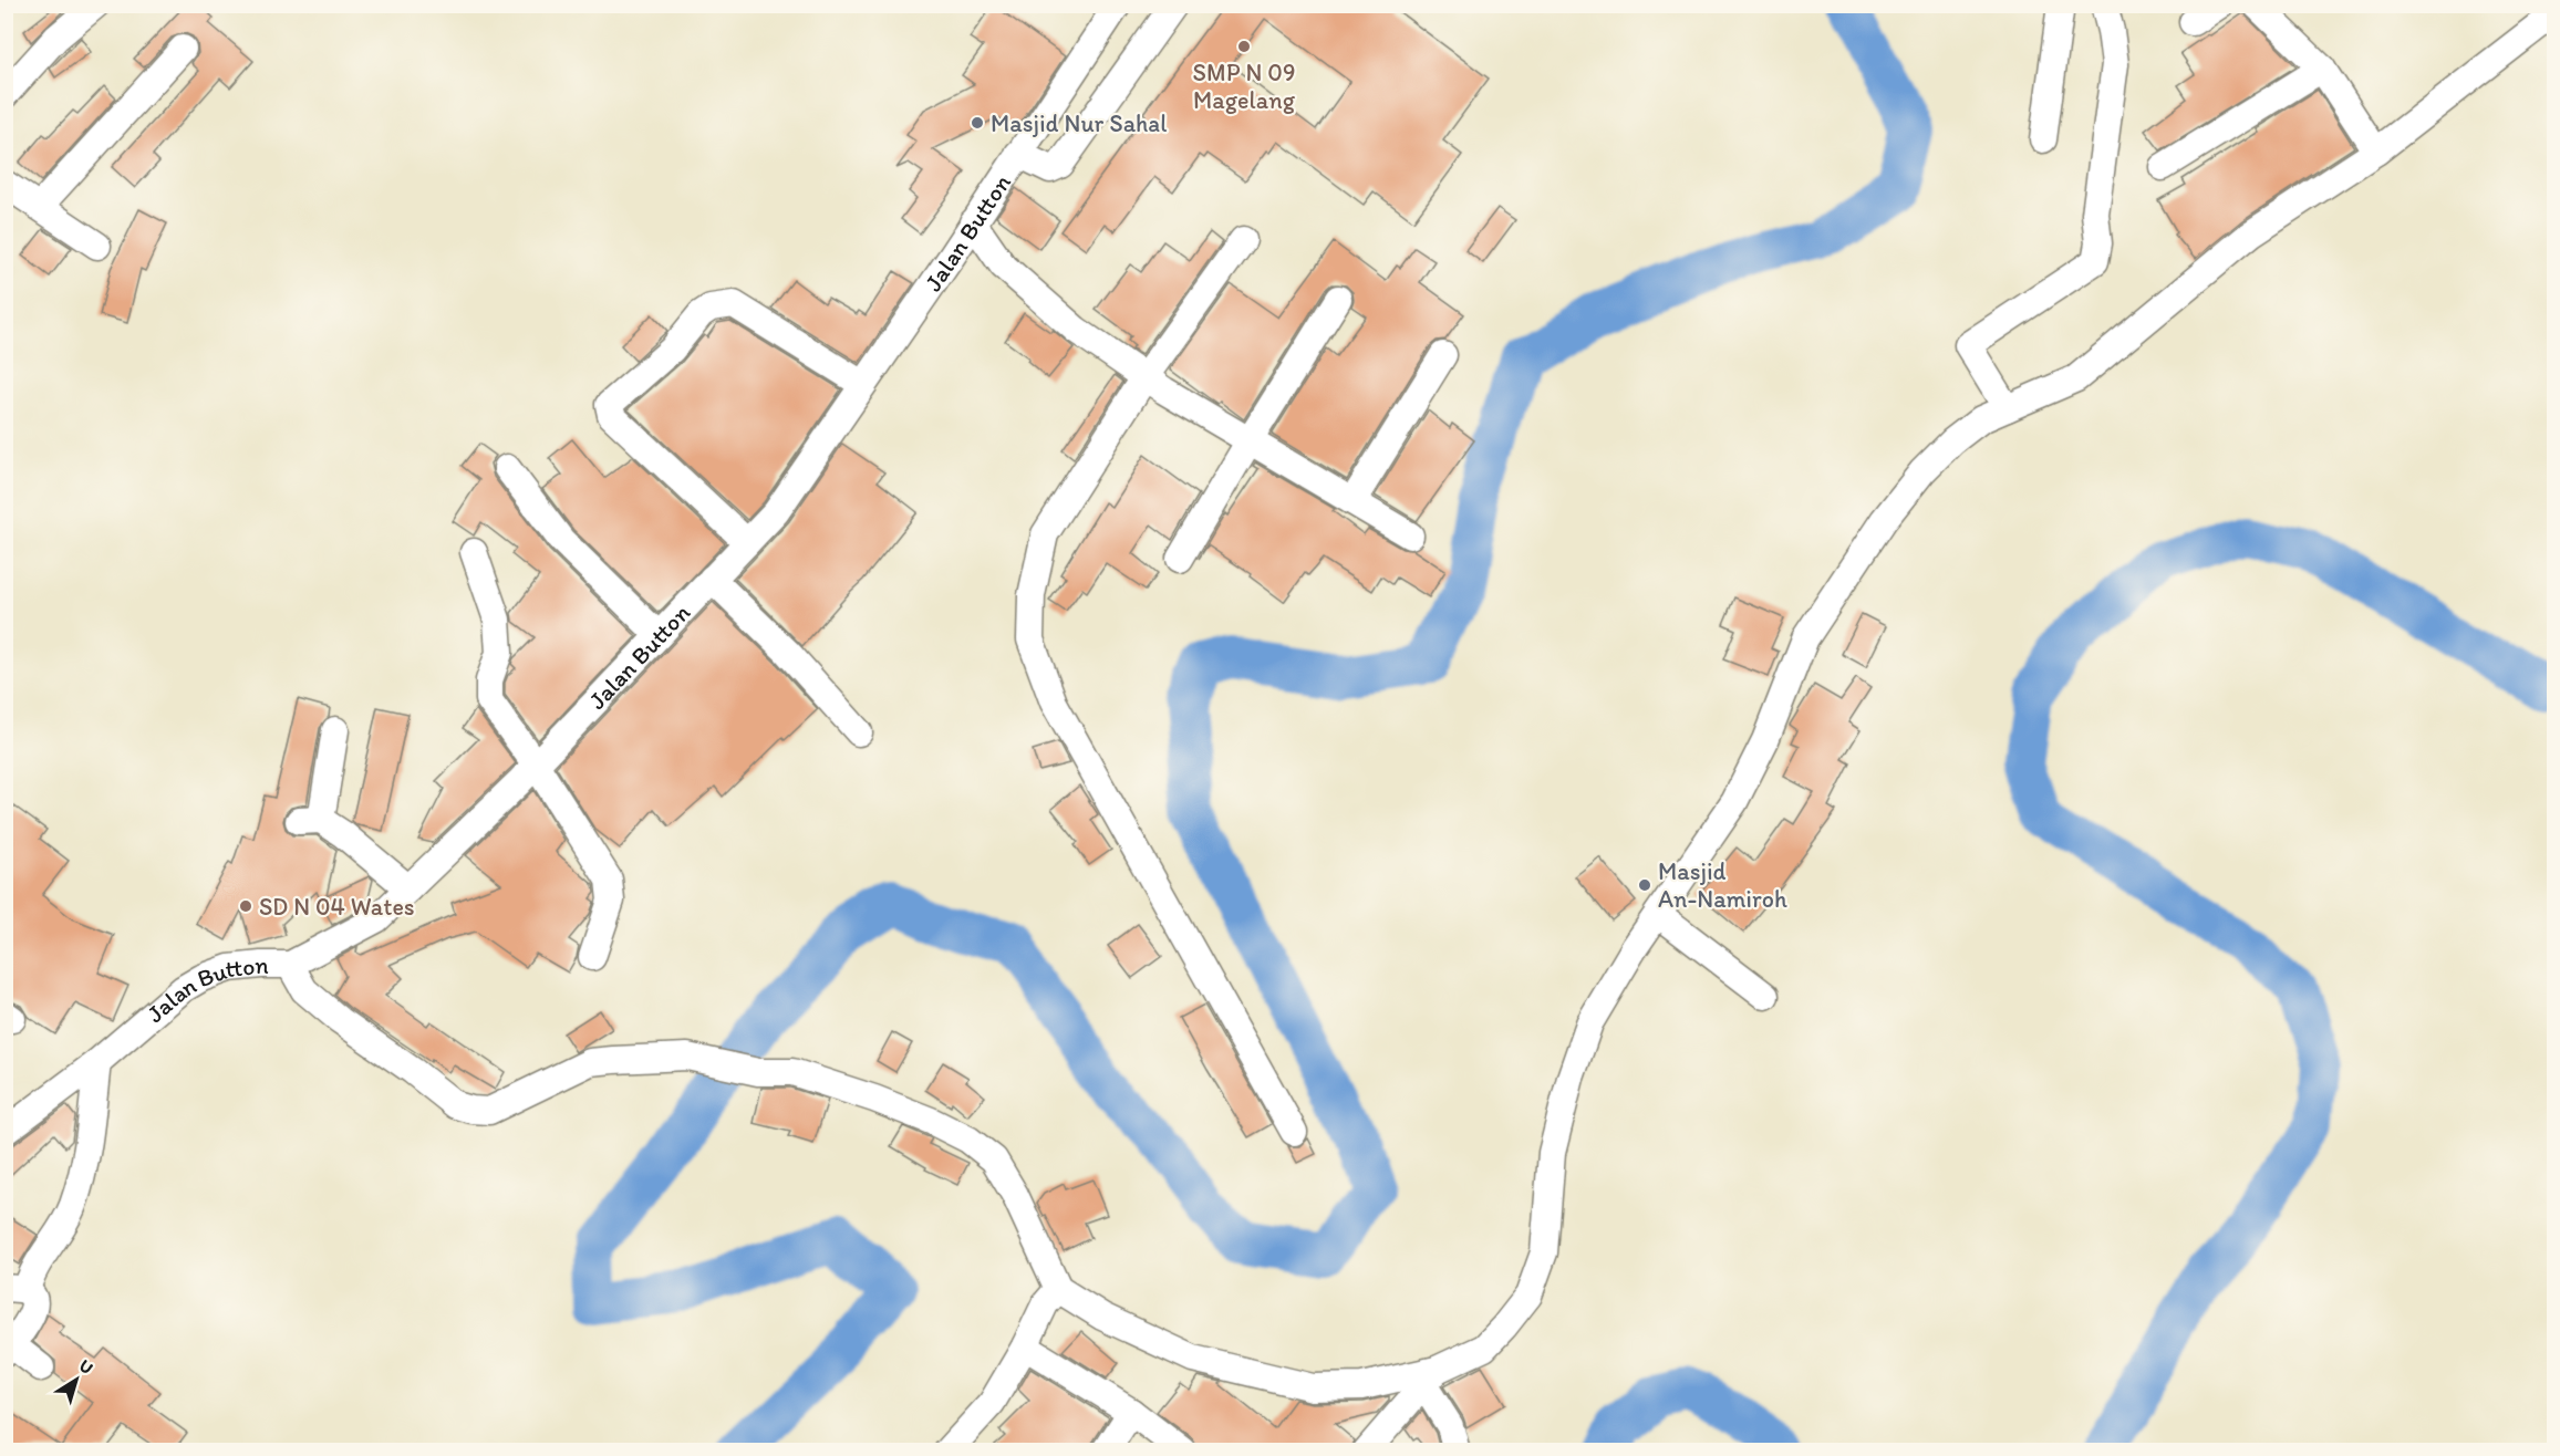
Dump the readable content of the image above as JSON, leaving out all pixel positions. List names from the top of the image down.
{
  "streets": {
    "street": ["Jalan Button"]
  },
  "places": [
    "SMP N 09 Magelang",
    "Masjid Nur Sahal",
    "Masjid An-Namiroh",
    "SD N 04 Wates"
  ],
  "north": "top right"
}
